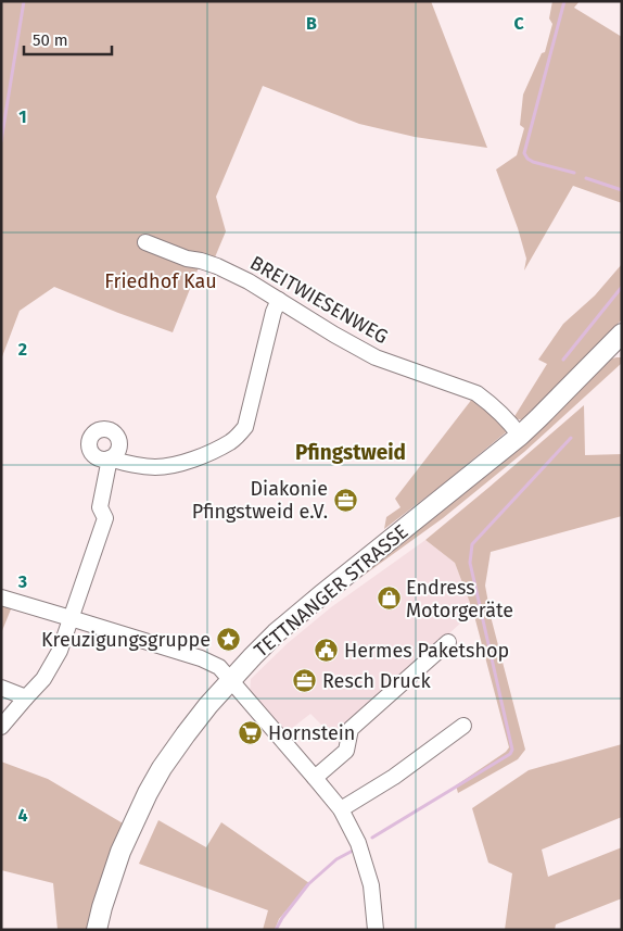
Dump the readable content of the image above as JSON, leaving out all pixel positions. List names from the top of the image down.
{
  "streets": {
    "main road": ["TETTNANGER STRASSE"],
    "street": ["BREITWIESENWEG"]
  },
  "crossings": [
    ["BREITWIESENWEG", "TETTNANGER STRASSE"]
  ],
  "districts": ["Pfingstweid"],
  "parks": ["Friedhof Kau"],
  "places": {
    "office": ["Diakonie Pfingstweid e.V.", "Resch Druck"],
    "shop": ["Endress Motorgeräte"],
    "place": ["Kreuzigungsgruppe"],
    "public building": ["Hermes Paketshop"],
    "supermarket": ["Hornstein"]
  },
  "scale_bar": "50 m",
  "grid": {
    "columns": ["B", "C"],
    "rows": [
      "1",
      "2",
      "3",
      "4"
    ]
  }
}
